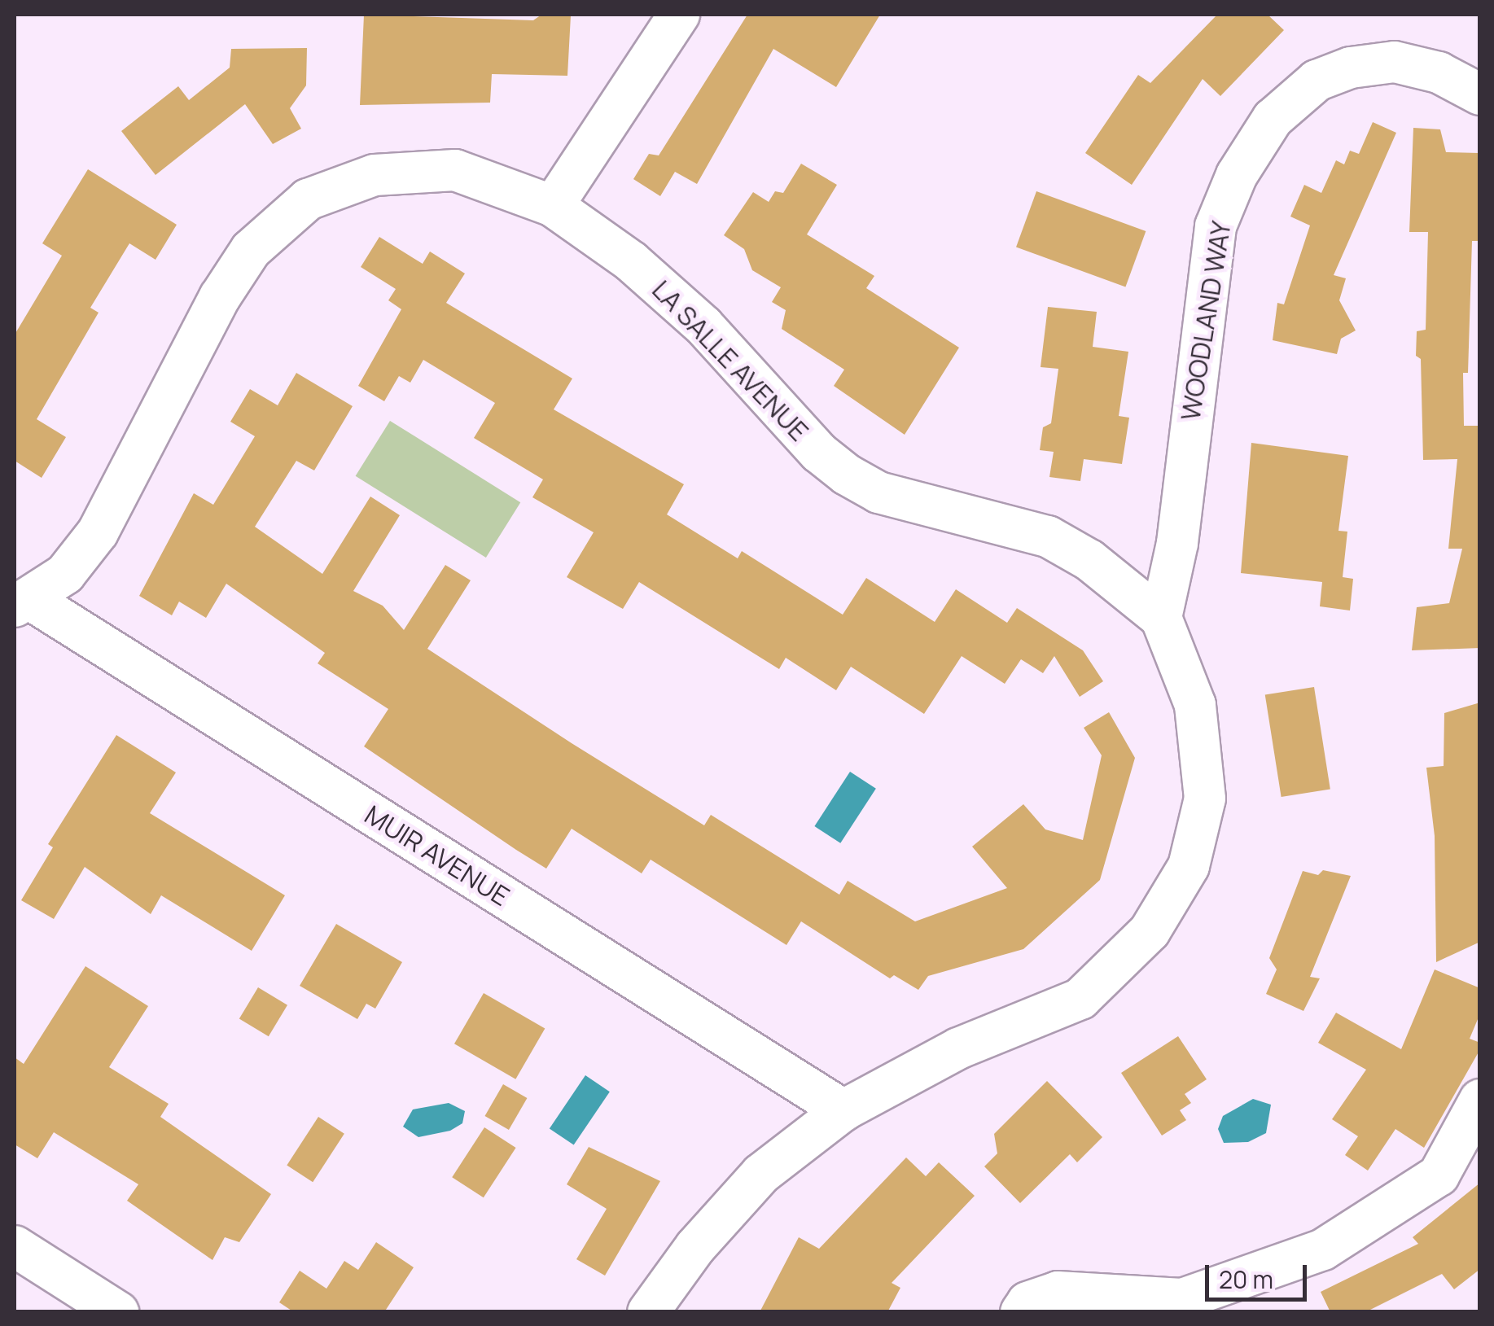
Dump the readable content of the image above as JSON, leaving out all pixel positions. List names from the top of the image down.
{
  "streets": {
    "street": ["WOODLAND WAY", "LA SALLE AVENUE", "MUIR AVENUE"]
  },
  "crossings": [
    ["WOODLAND WAY", "LA SALLE AVENUE"],
    ["LA SALLE AVENUE", "MUIR AVENUE"]
  ],
  "scale_bar": "20 m"
}
